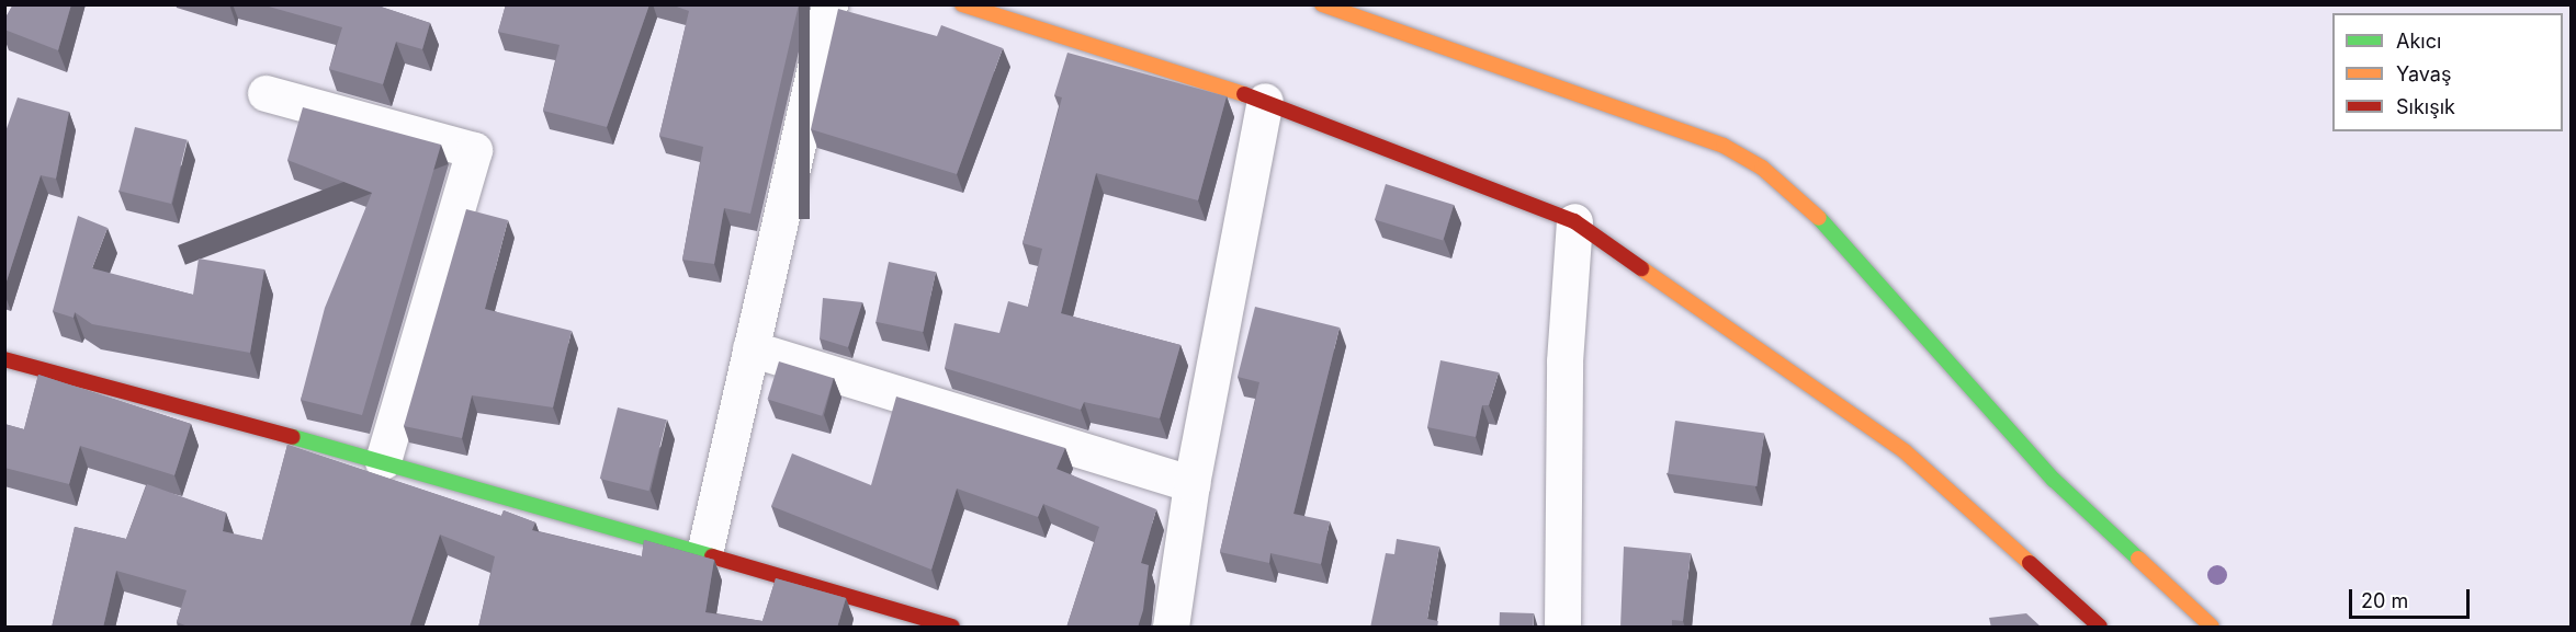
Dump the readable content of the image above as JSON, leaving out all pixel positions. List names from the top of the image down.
{
  "legend": ["Akıcı", "Yavaş", "Sıkışık"],
  "scale_bar": "20 m"
}
